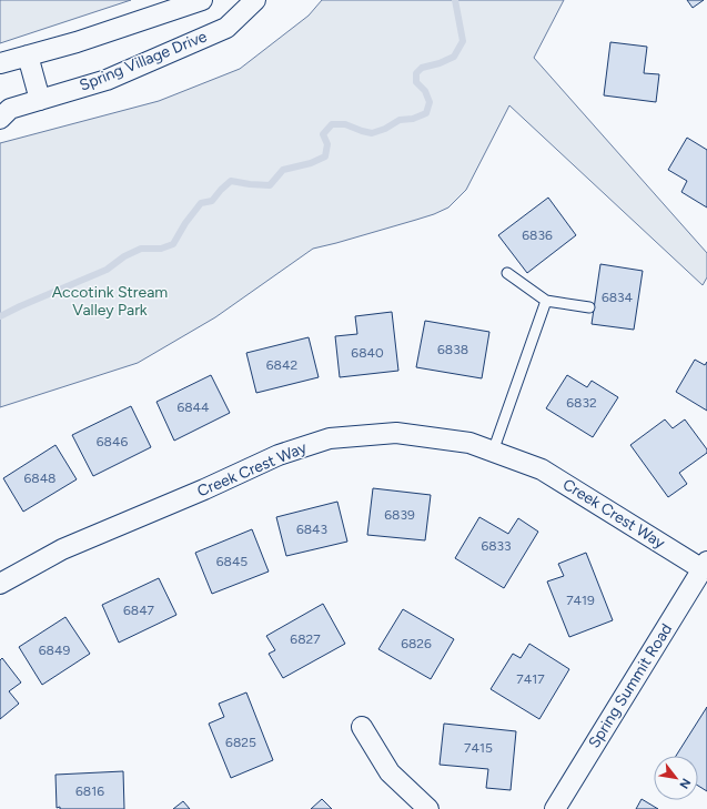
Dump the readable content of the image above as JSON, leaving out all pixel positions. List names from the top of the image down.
{
  "streets": {
    "street": ["Spring Village Drive", "Creek Crest Way", "Spring Summit Road"]
  },
  "crossings": [
    ["Creek Crest Way", "Spring Summit Road"]
  ],
  "parks": ["Accotink Stream Valley Park"],
  "house_numbers": [
    "6836",
    "6834",
    "6838",
    "6840",
    "6842",
    "6832",
    "6844",
    "6846",
    "6848",
    "6839",
    "6843",
    "6833",
    "6845",
    "7419",
    "6847",
    "6827",
    "6826",
    "6849",
    "7417",
    "6825",
    "7415",
    "6816"
  ],
  "north": "bottom right"
}
